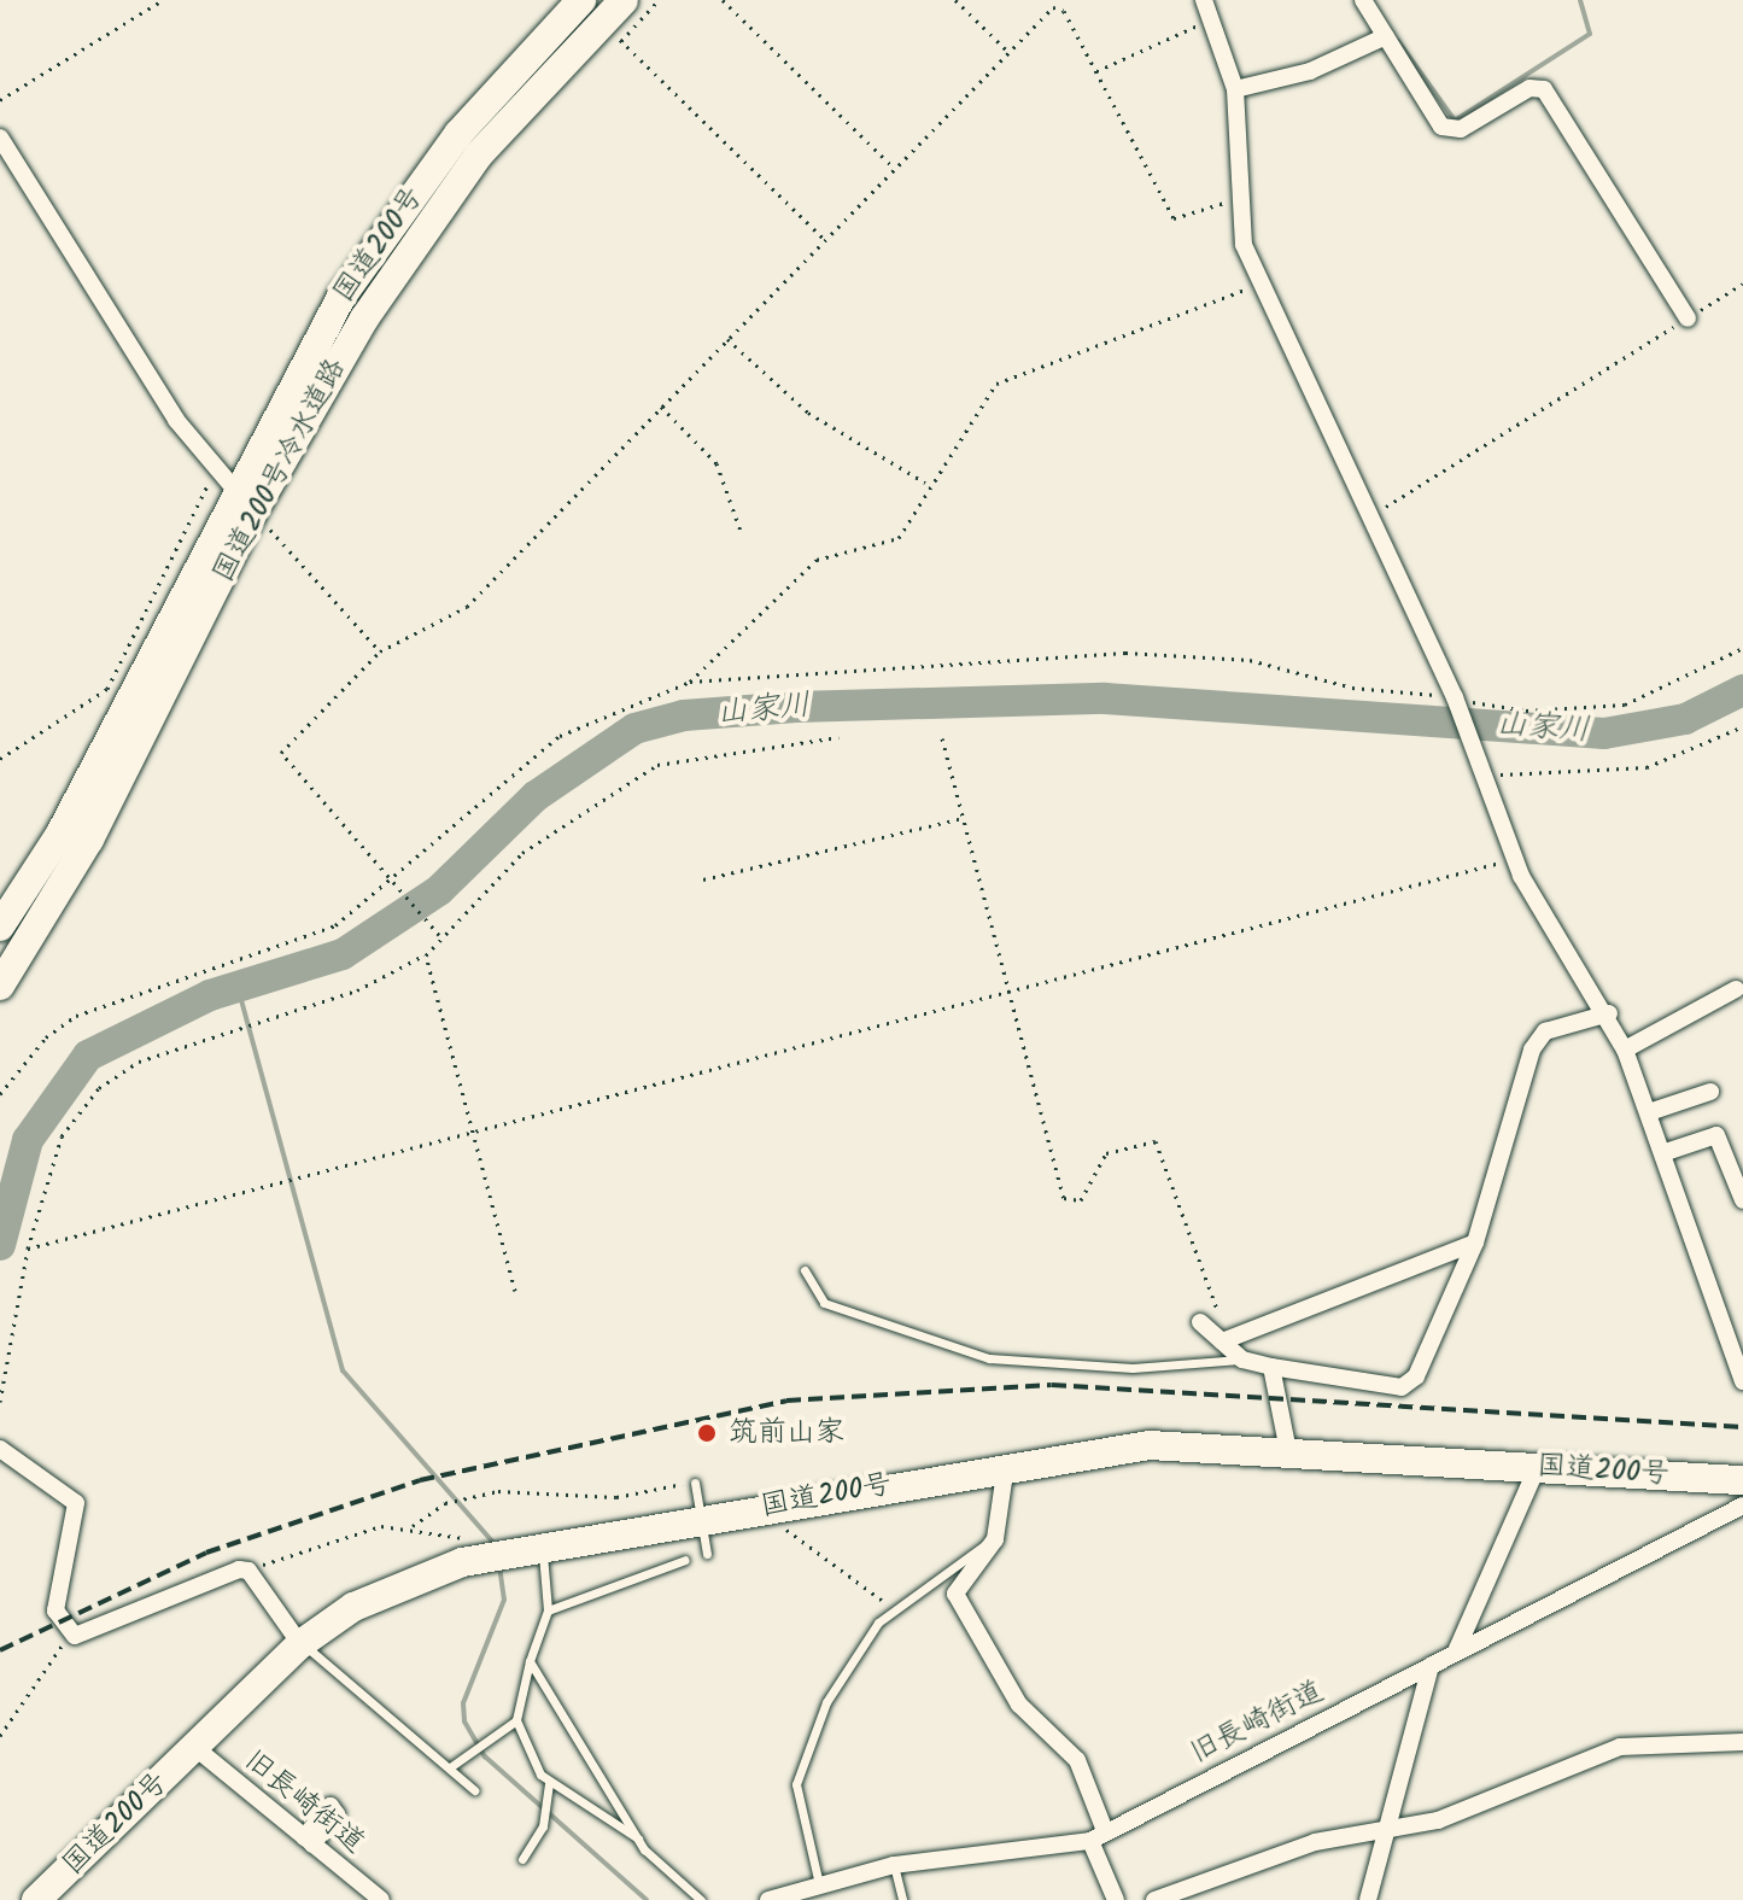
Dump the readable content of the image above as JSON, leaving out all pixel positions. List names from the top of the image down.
{
  "streets": {
    "highway": ["国道200号", "国道200号冷水道路"],
    "street": ["旧長崎街道"]
  },
  "crossings": [
    ["国道200号", "国道200号冷水道路"],
    ["国道200号", "旧長崎街道"]
  ],
  "water": ["山家川"],
  "places": ["筑前山家"]
}
